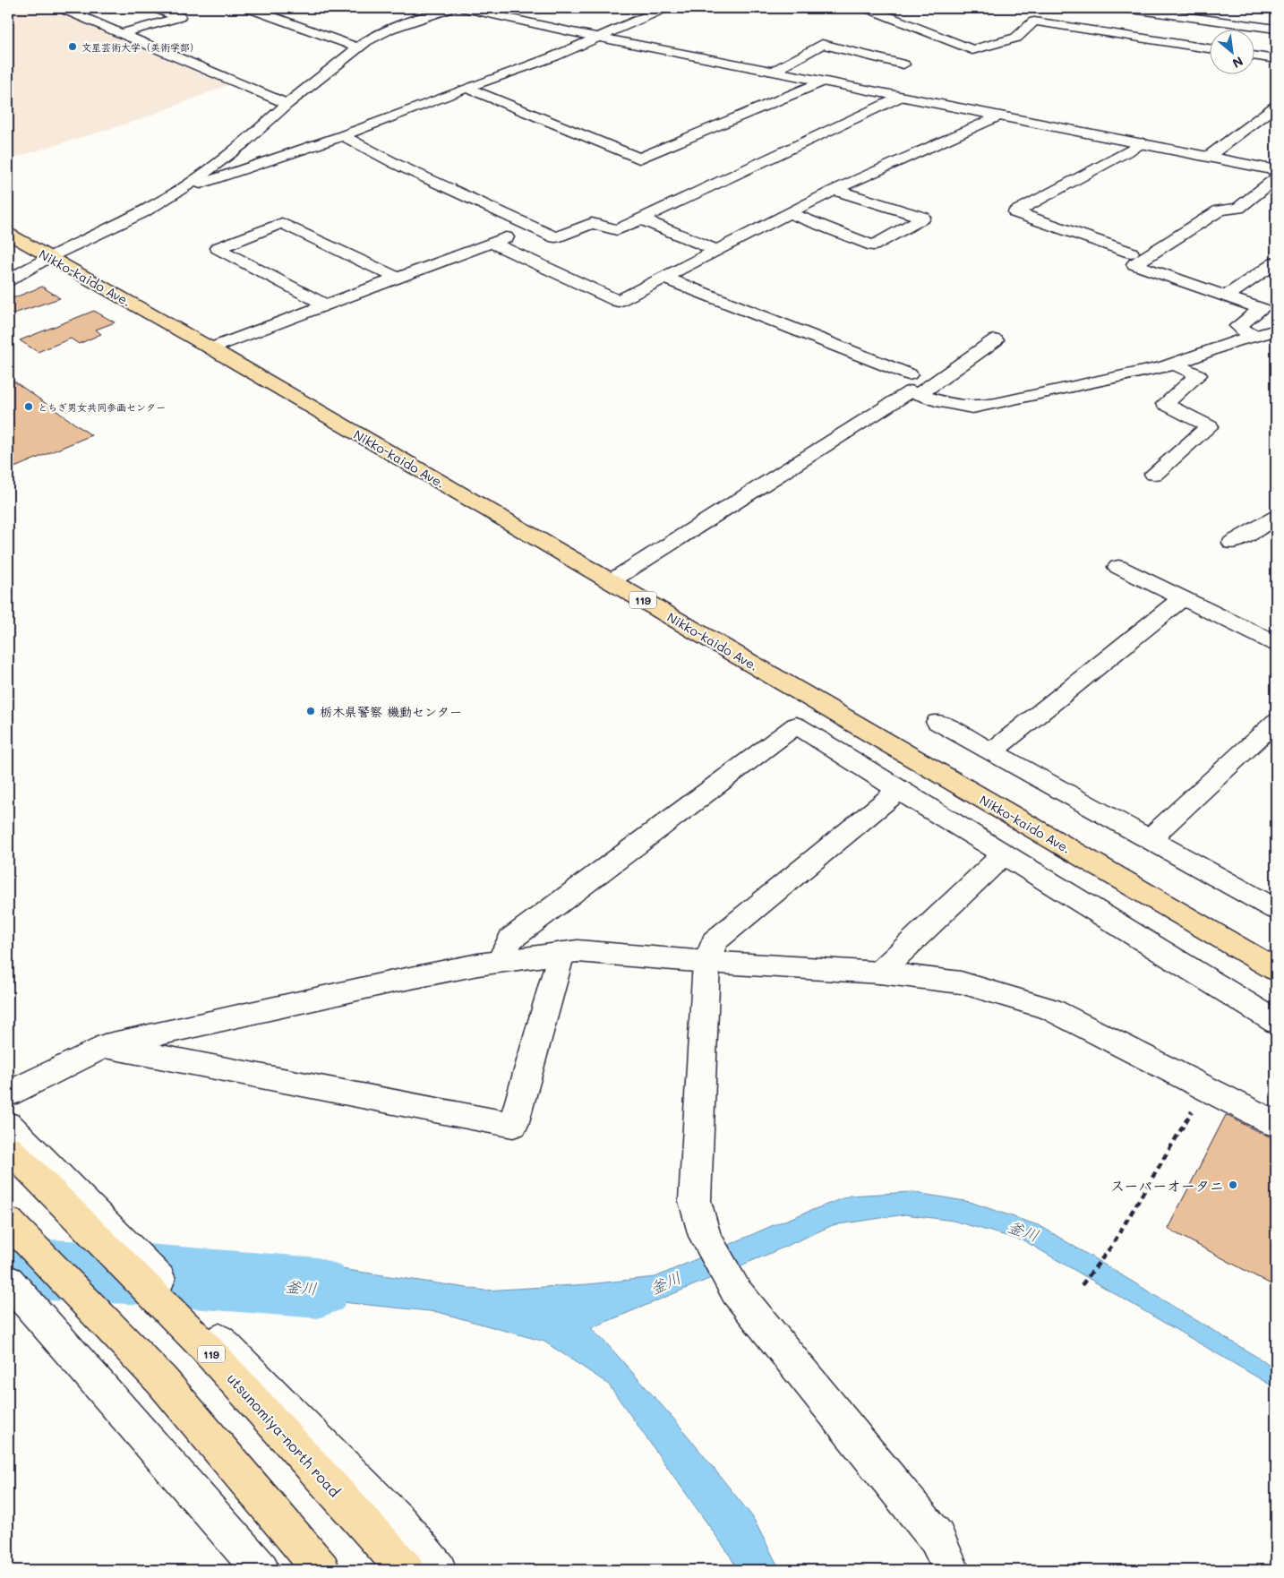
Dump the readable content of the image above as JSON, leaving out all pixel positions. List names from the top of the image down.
{
  "streets": {
    "highway": ["Nikko-kaido Ave.", "119", "utsunomiya-north road"]
  },
  "water": ["釜川"],
  "places": [
    "文星芸術大学（美術学部）",
    "とちぎ男女共同参画センター",
    "栃木県警察 機動センター",
    "スーパーオータニ"
  ],
  "north": "bottom right"
}
